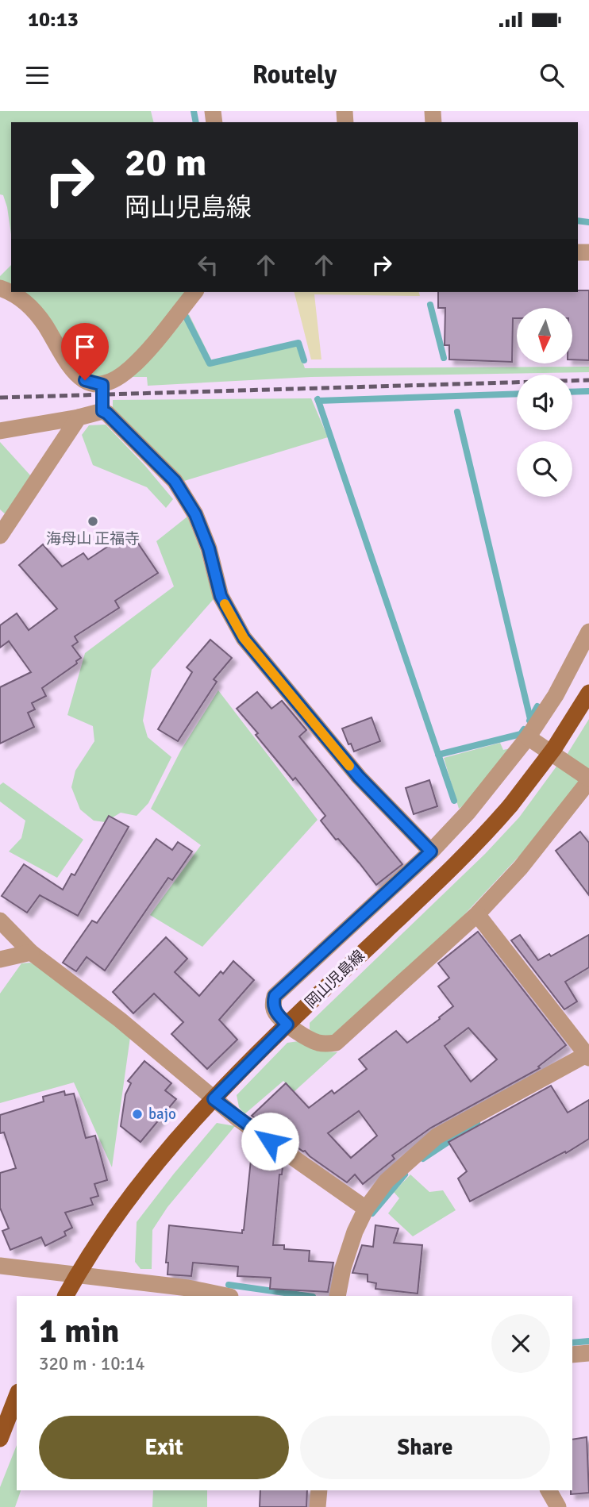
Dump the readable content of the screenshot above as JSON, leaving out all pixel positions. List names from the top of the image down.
{
  "streets": {
    "main road": ["岡山児島線"]
  },
  "places": ["海母山 正福寺", "bajo"],
  "north": "bottom",
  "page": {
    "status": "10:13",
    "header": "Routely",
    "turn": ["20 m", "岡山児島線"],
    "heading": ["1 min", "320 m · 10:14"],
    "buttons": ["Exit", "Share"]
  }
}
